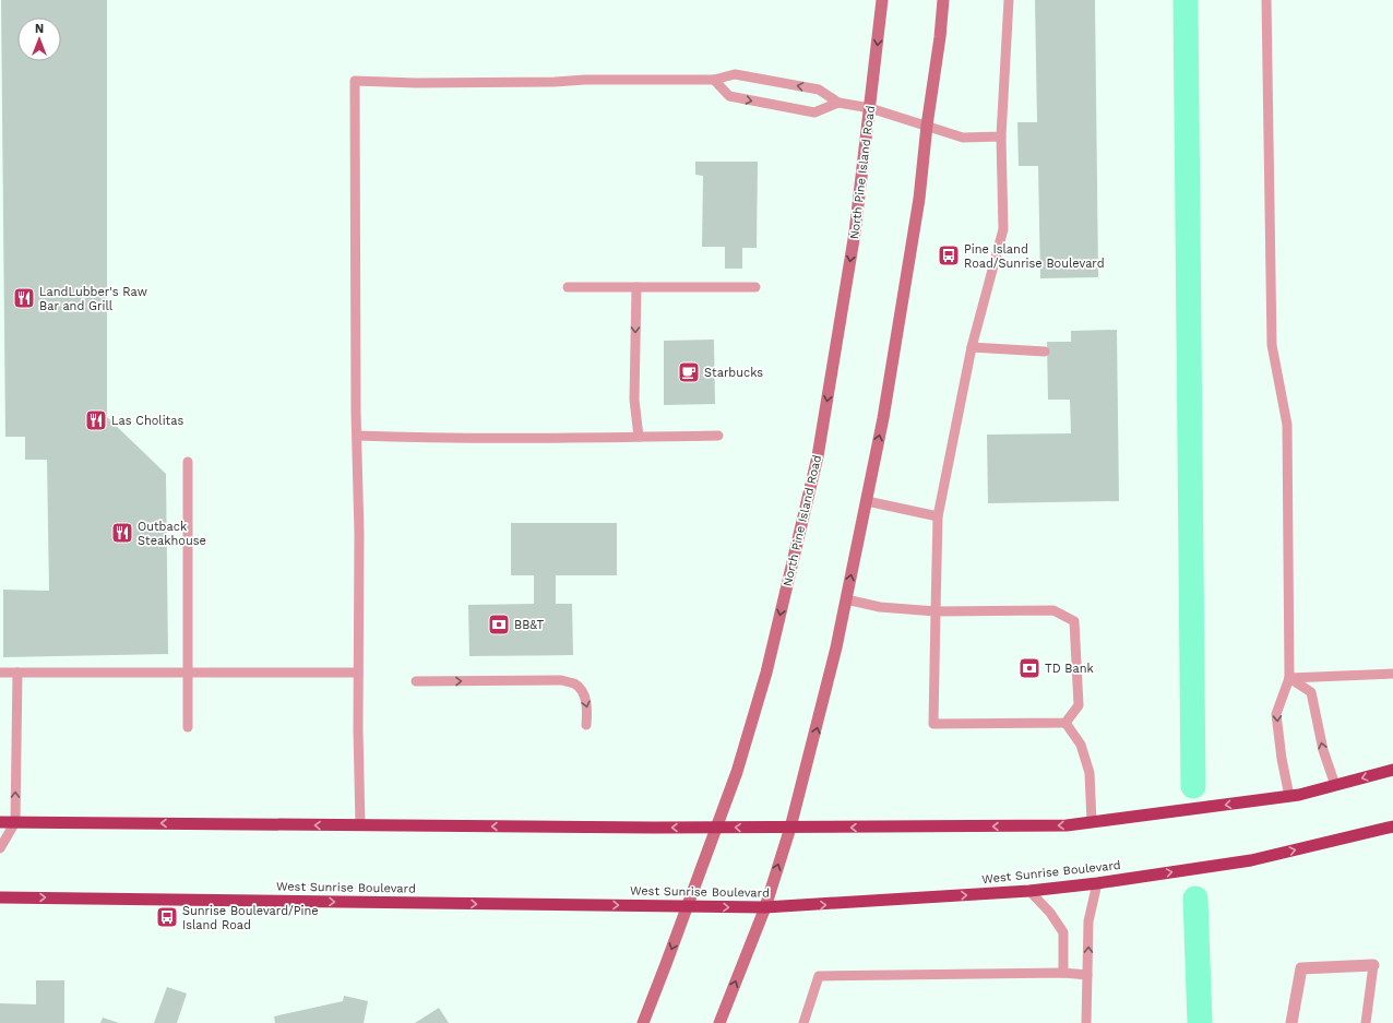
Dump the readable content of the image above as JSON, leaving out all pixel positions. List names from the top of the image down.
{
  "streets": {
    "highway": ["West Sunrise Boulevard"],
    "main road": ["North Pine Island Road"]
  },
  "crossings": [
    ["North Pine Island Road", "West Sunrise Boulevard"]
  ],
  "places": {
    "bus stop": ["Pine Island Road/Sunrise Boulevard", "Sunrise Boulevard/Pine Island Road"],
    "restaurant": ["LandLubber's Raw Bar and Grill", "Las Cholitas", "Outback Steakhouse"],
    "cafe": ["Starbucks"],
    "bank": ["BB&T", "TD Bank"]
  },
  "north": "top"
}
